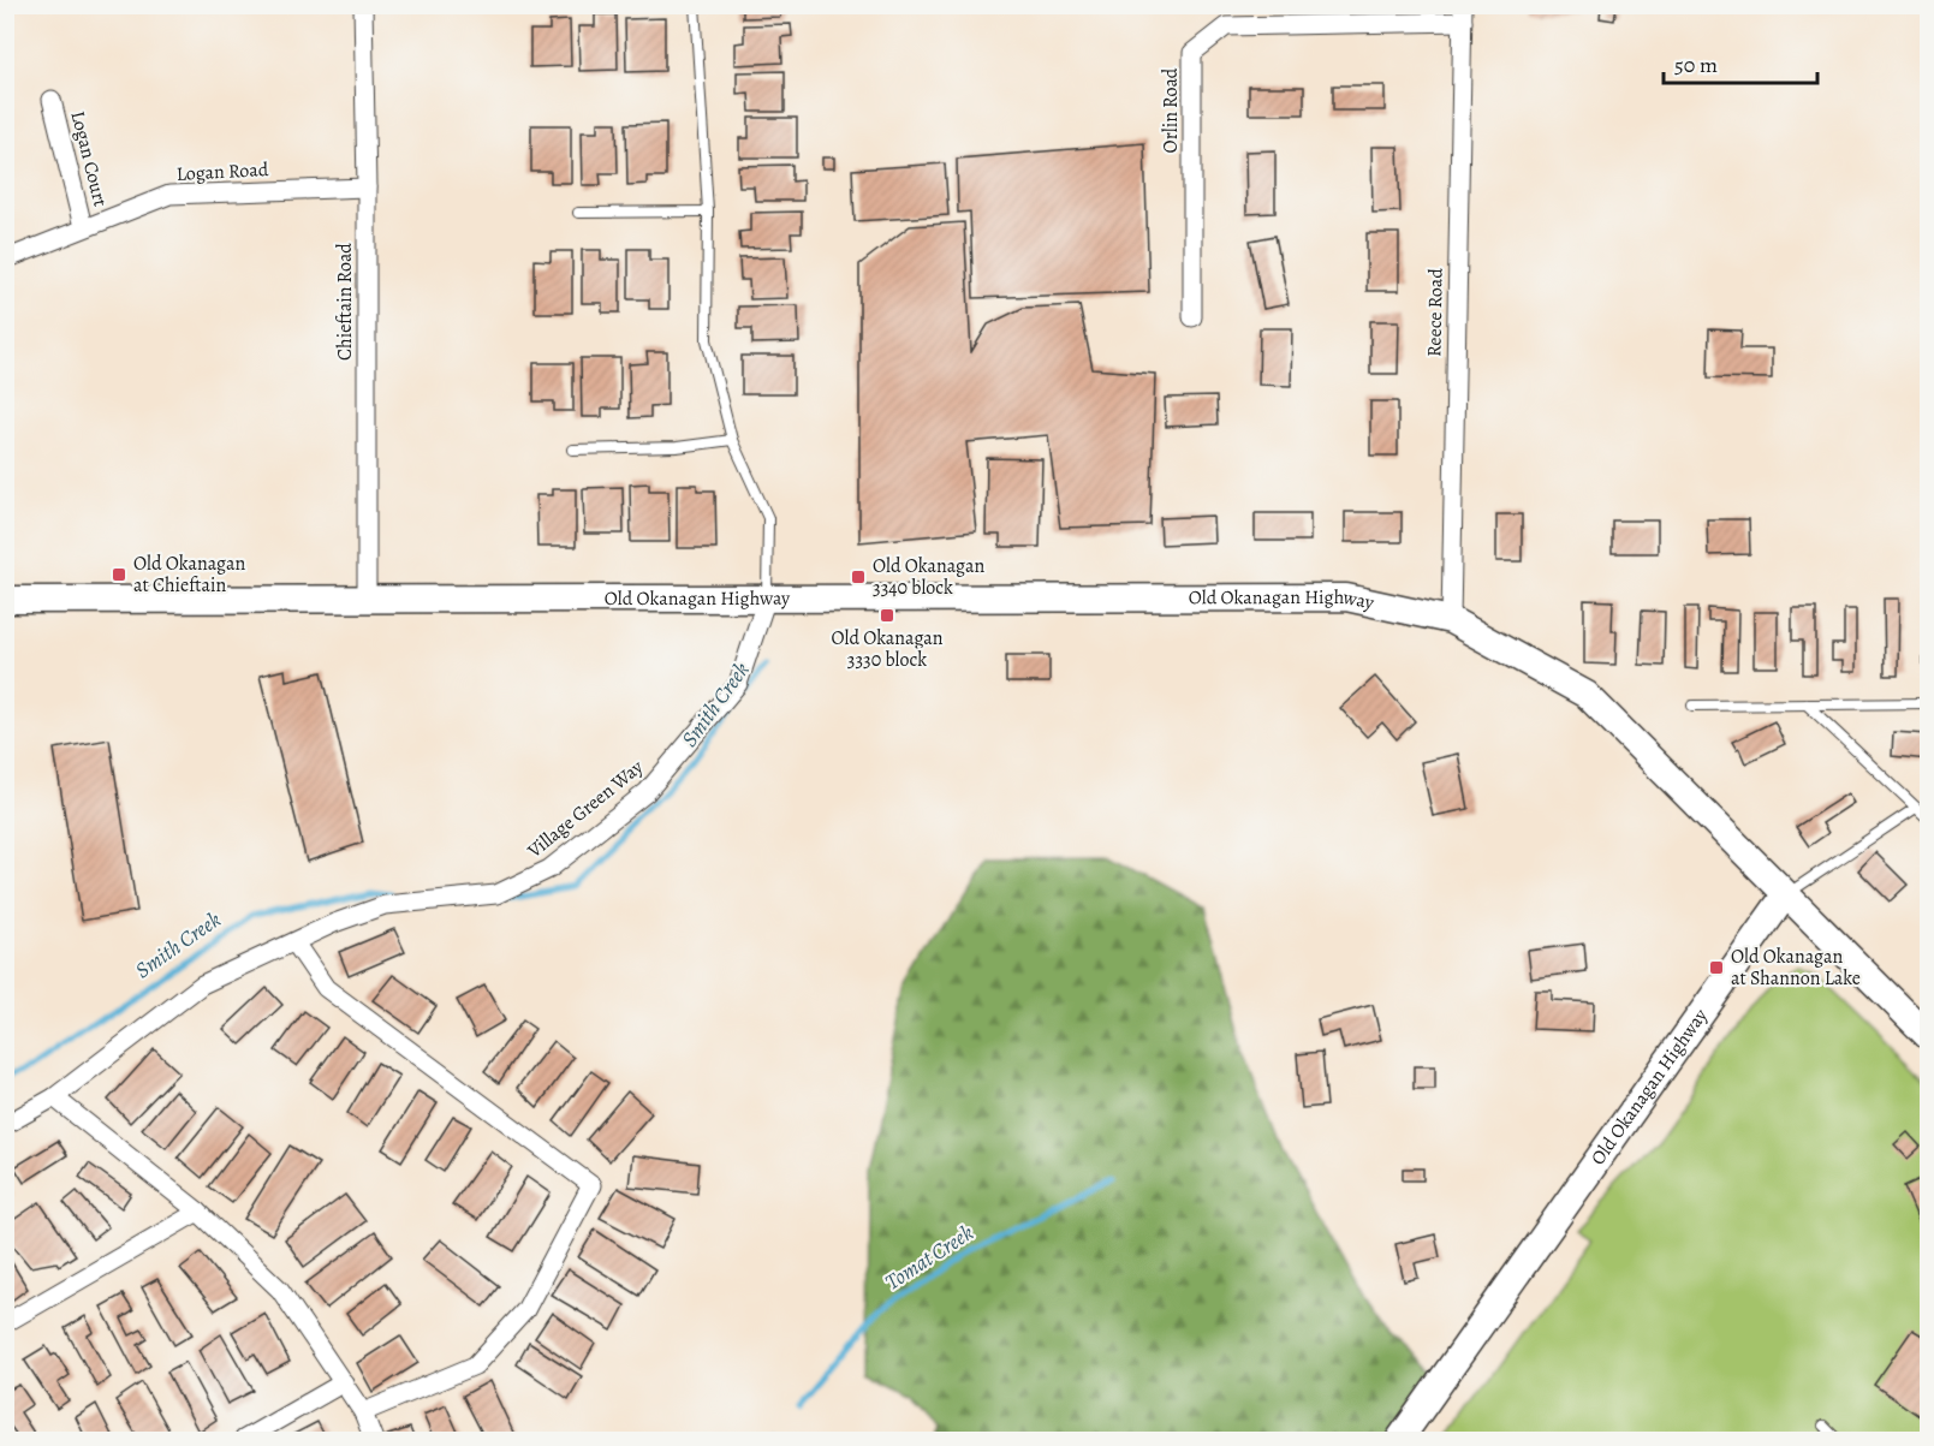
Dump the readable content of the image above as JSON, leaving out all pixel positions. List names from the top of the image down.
{
  "streets": {
    "main road": ["Old Okanagan Highway"],
    "street": [
      "Orlin Road",
      "Logan Court",
      "Logan Road",
      "Chieftain Road",
      "Reece Road",
      "Village Green Way"
    ]
  },
  "crossings": [
    ["Orlin Road", "Reece Road"],
    ["Logan Court", "Logan Road"],
    ["Logan Road", "Chieftain Road"],
    ["Chieftain Road", "Old Okanagan Highway"],
    ["Reece Road", "Old Okanagan Highway"],
    ["Old Okanagan Highway", "Village Green Way"]
  ],
  "water": ["Smith Creek", "Tomat Creek"],
  "places": {
    "transit": [
      "Old Okanagan at Chieftain",
      "Old Okanagan 3340 block",
      "Old Okanagan 3330 block",
      "Old Okanagan at Shannon Lake"
    ]
  },
  "scale_bar": "50 m"
}
